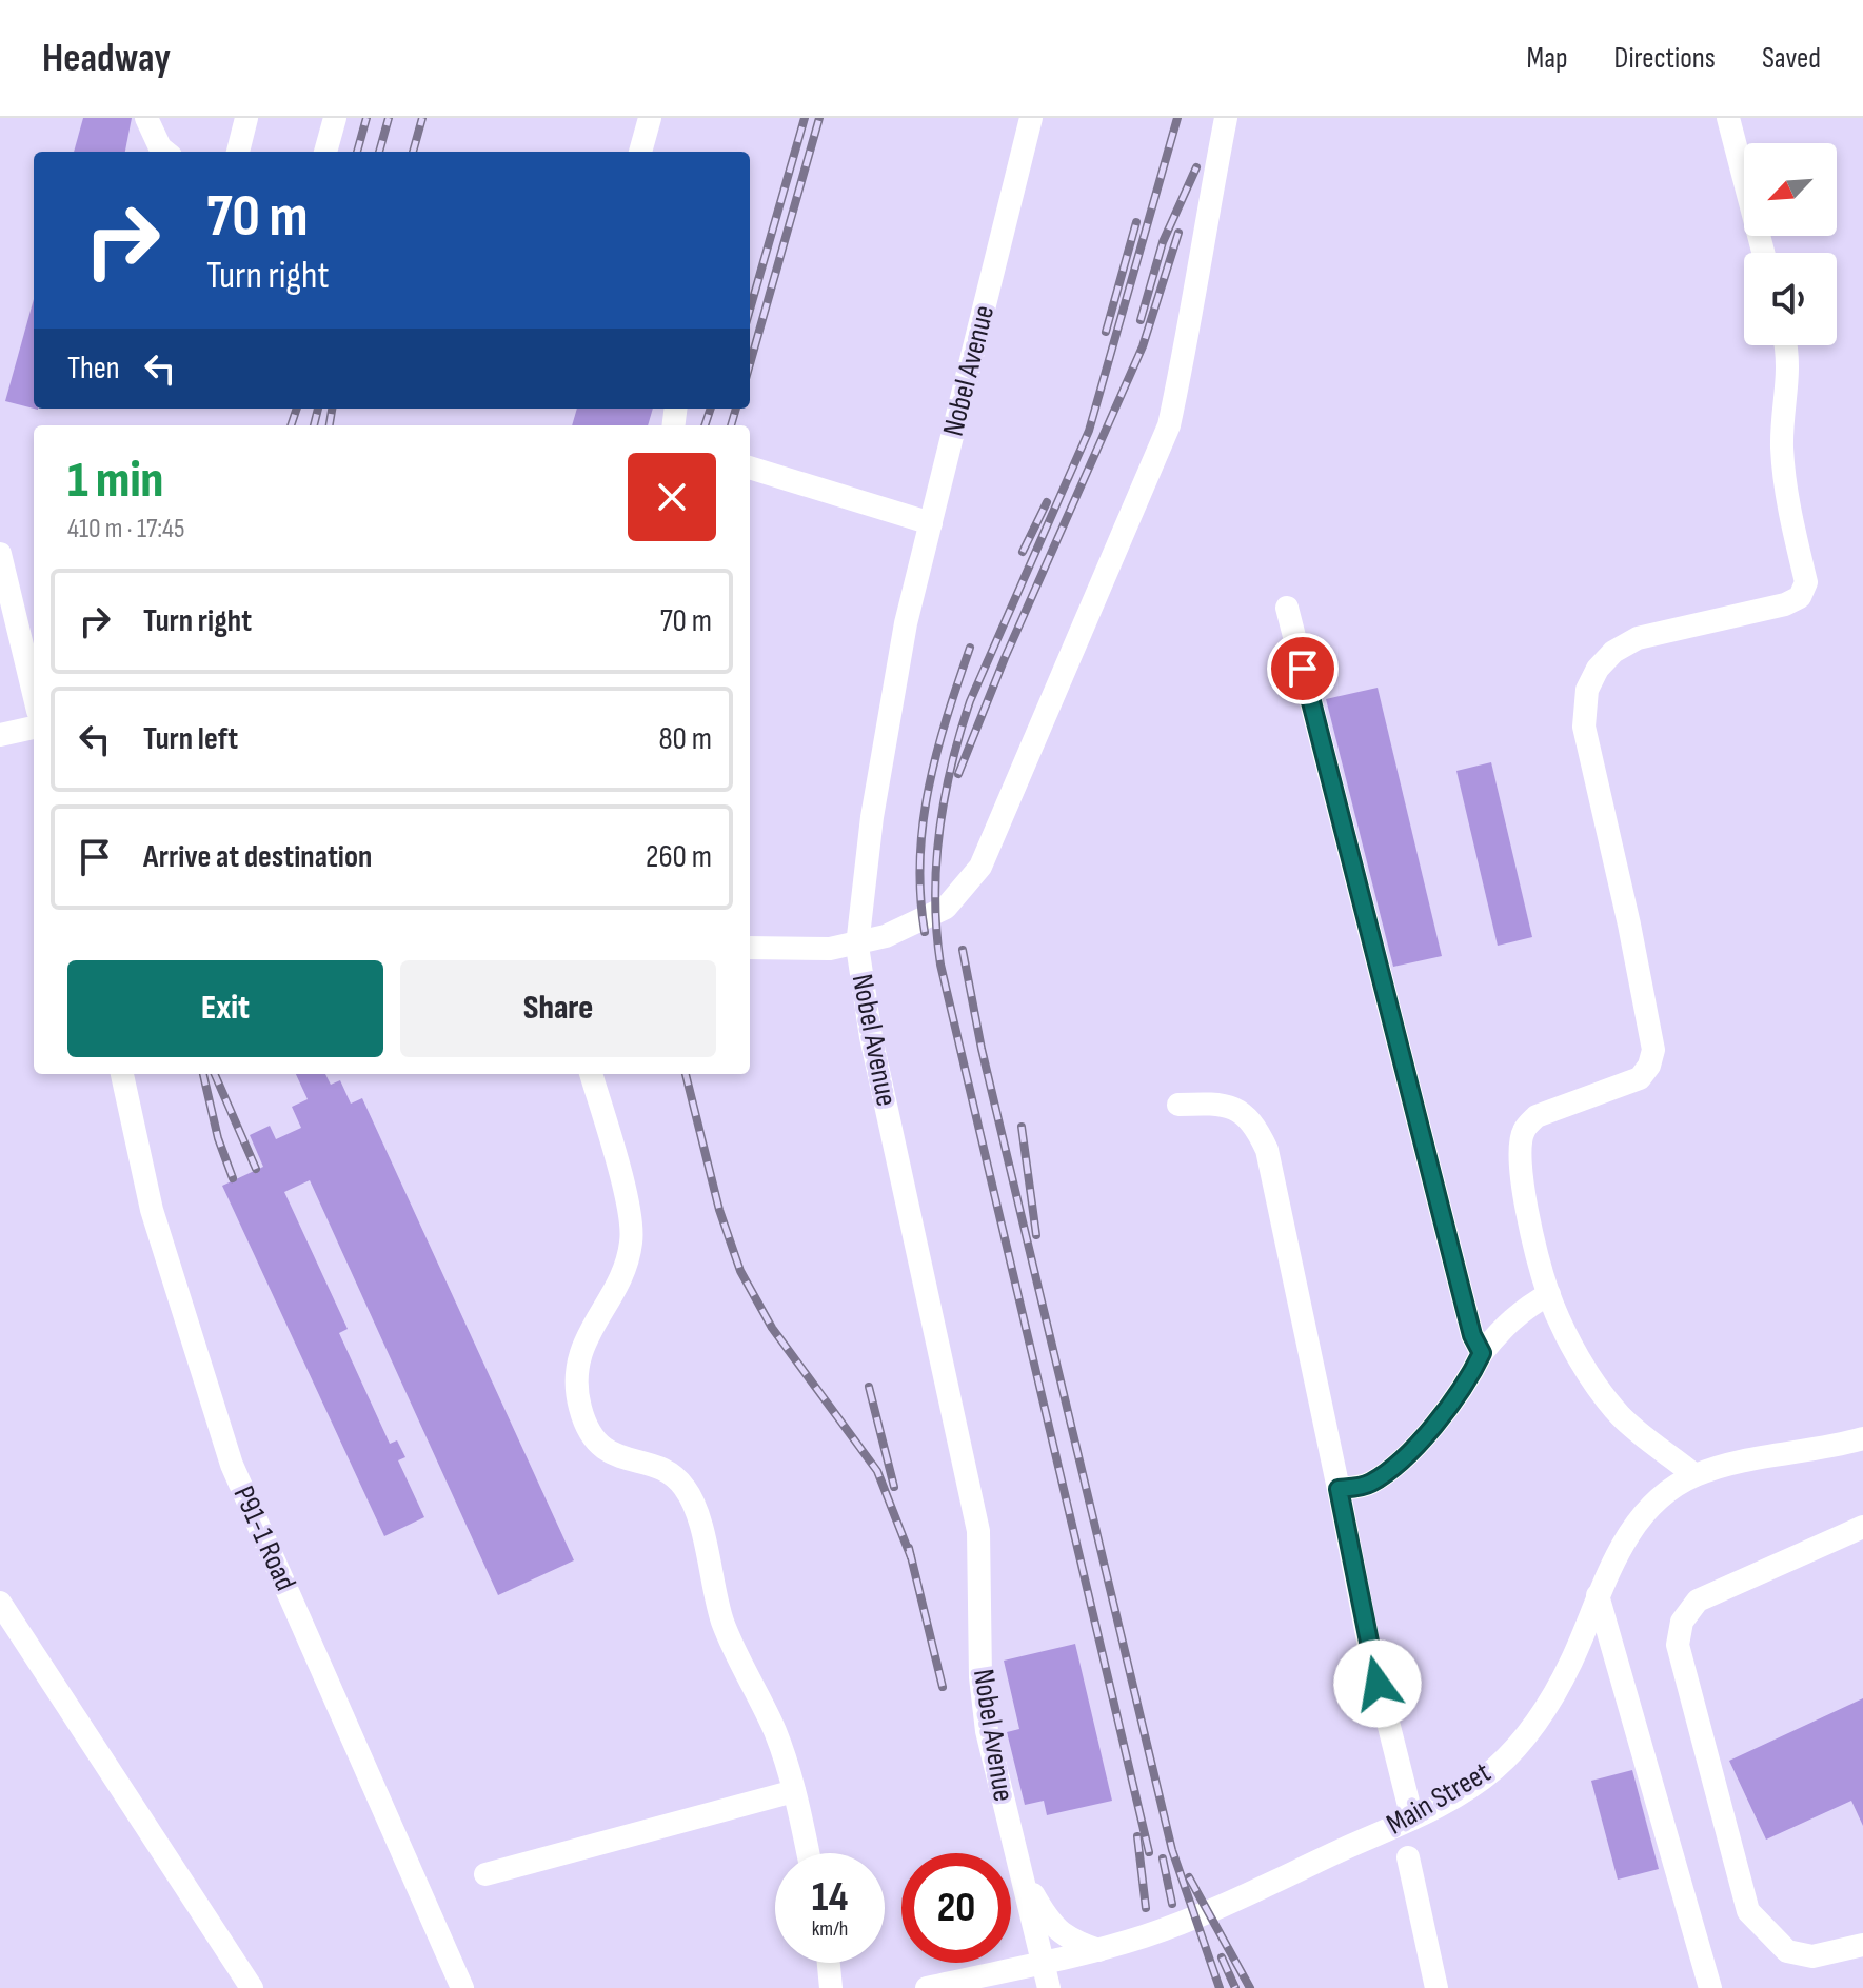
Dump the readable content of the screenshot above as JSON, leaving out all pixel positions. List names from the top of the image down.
{
  "streets": {
    "street": ["Nobel Avenue", "P91-1 Road", "Main Street"]
  },
  "crossings": [
    ["Nobel Avenue", "Main Street"]
  ],
  "north": "bottom left",
  "page": {
    "header": "Headway",
    "nav": ["Map", "Directions", "Saved"],
    "turn": ["70 m", "Turn right"],
    "then": "Then",
    "heading": ["1 min", "410 m · 17:45"],
    "list": [
      {
        "name": "Turn right",
        "value": "70 m"
      },
      {
        "name": "Turn left",
        "value": "80 m"
      },
      {
        "name": "Arrive at destination",
        "value": "260 m"
      }
    ],
    "buttons": ["Exit", "Share"],
    "speed": "14 km/h",
    "limit": "20"
  }
}
